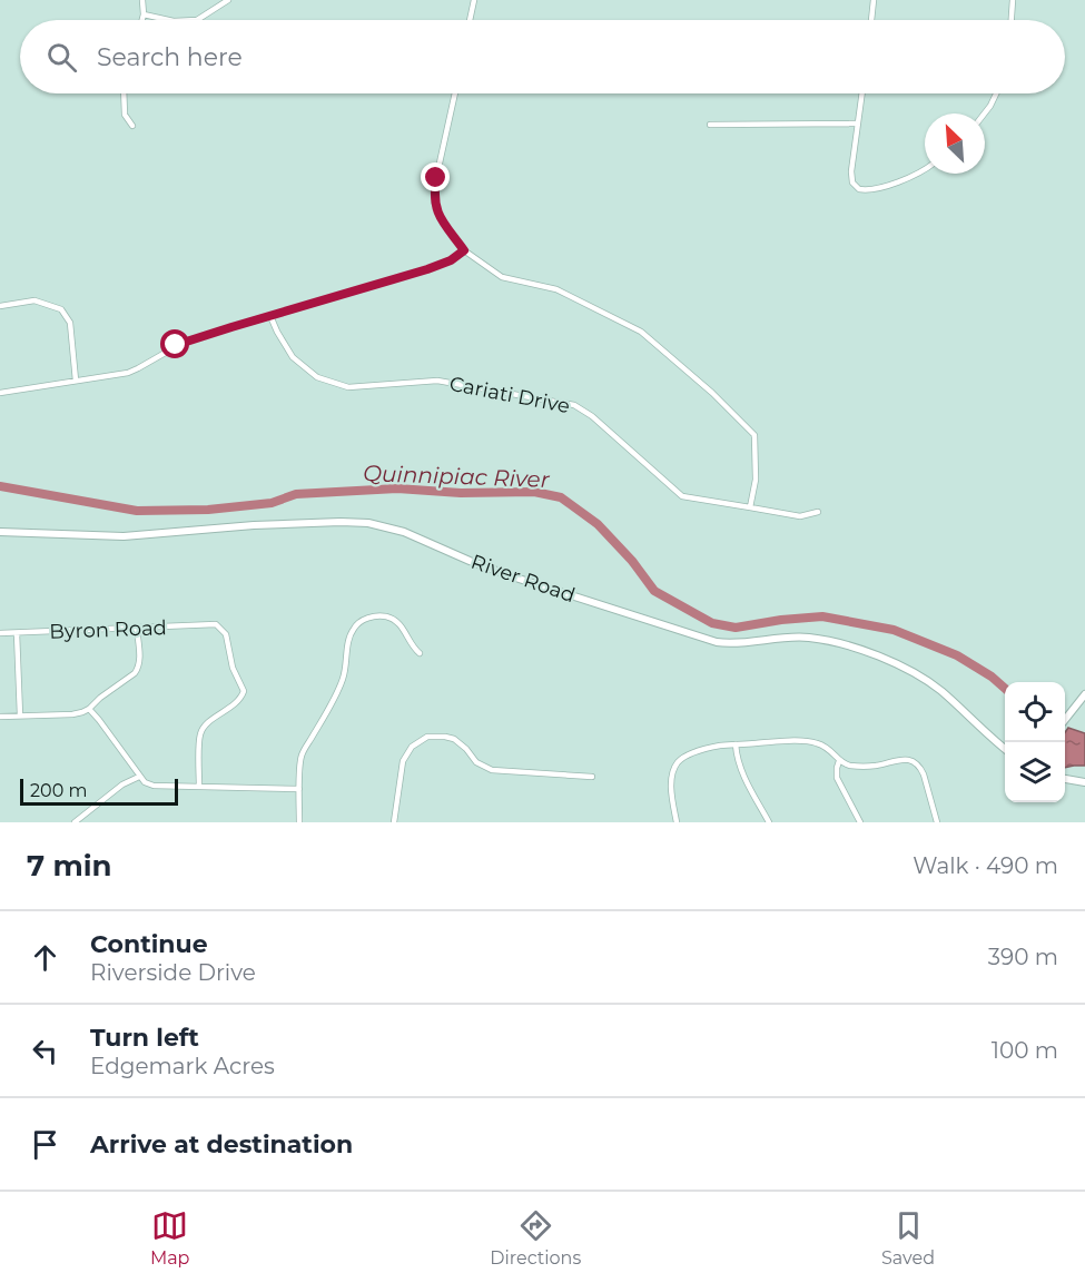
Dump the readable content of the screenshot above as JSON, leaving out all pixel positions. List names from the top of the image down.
{
  "streets": {
    "main road": ["River Road"],
    "street": ["Cariati Drive", "Byron Road"]
  },
  "water": ["Quinnipiac River"],
  "scale_bar": "200 m",
  "north": "top left",
  "page": {
    "search": "Search here",
    "scale": "200 m",
    "heading": ["7 min", "Walk · 490 m"],
    "list": [
      ["Continue", "Riverside Drive", "390 m"],
      ["Turn left", "Edgemark Acres", "100 m"],
      "Arrive at destination"
    ],
    "nav": ["Map", "Directions", "Saved"]
  }
}
